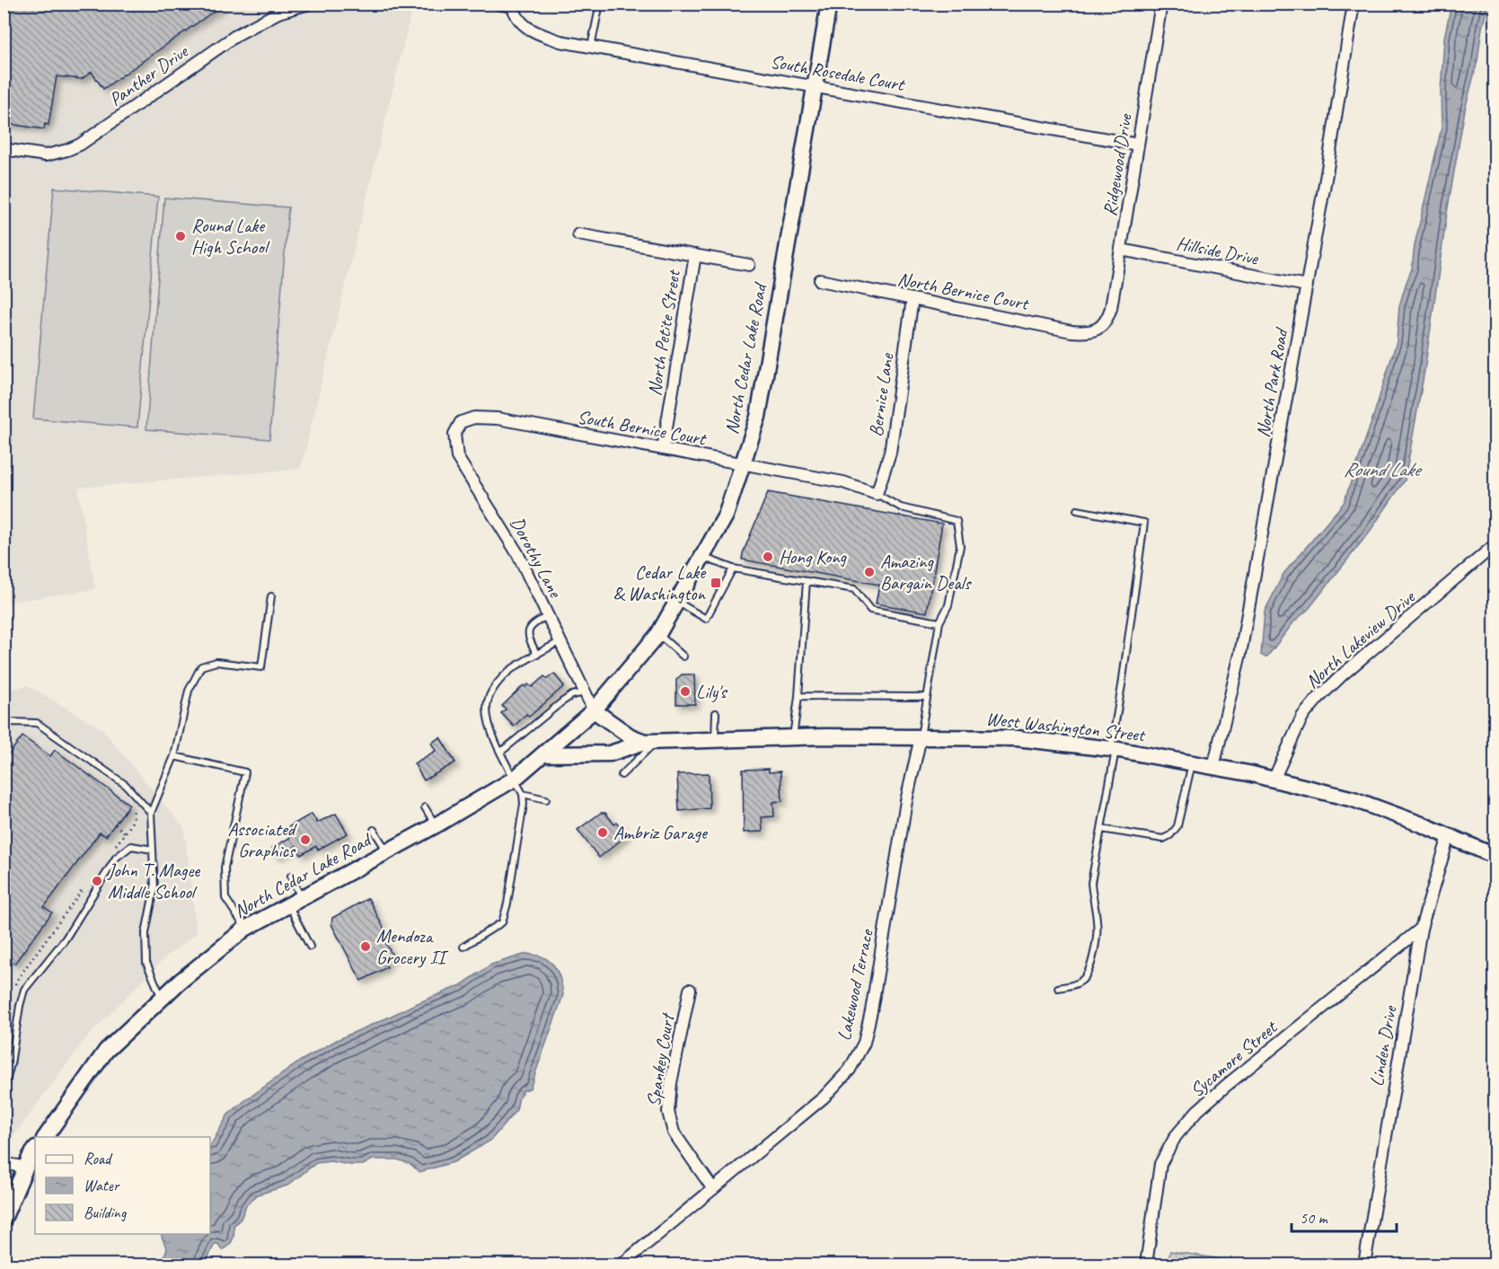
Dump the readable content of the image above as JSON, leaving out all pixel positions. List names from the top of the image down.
{
  "streets": {
    "main road": ["North Cedar Lake Road", "West Washington Street"],
    "street": [
      "South Rosedale Court",
      "Panther Drive",
      "Ridgewood Drive",
      "Hillside Drive",
      "North Bernice Court",
      "North Petite Street",
      "North Park Road",
      "Bernice Lane",
      "South Bernice Court",
      "Dorothy Lane",
      "North Lakeview Drive",
      "Lakewood Terrace",
      "Linden Drive",
      "Sycamore Street",
      "Spankey Court"
    ]
  },
  "crossings": [
    ["South Rosedale Court", "Ridgewood Drive"],
    ["South Rosedale Court", "North Cedar Lake Road"],
    ["Ridgewood Drive", "Hillside Drive"],
    ["Ridgewood Drive", "North Bernice Court"],
    ["Hillside Drive", "North Park Road"],
    ["North Bernice Court", "Bernice Lane"],
    ["North Petite Street", "South Bernice Court"],
    ["North Cedar Lake Road", "South Bernice Court"],
    ["North Cedar Lake Road", "Dorothy Lane"],
    ["North Cedar Lake Road", "West Washington Street"],
    ["North Park Road", "West Washington Street"],
    ["Bernice Lane", "South Bernice Court"],
    ["South Bernice Court", "Dorothy Lane"],
    ["Dorothy Lane", "West Washington Street"],
    ["North Lakeview Drive", "West Washington Street"],
    ["West Washington Street", "Lakewood Terrace"],
    ["West Washington Street", "Linden Drive"],
    ["Lakewood Terrace", "Spankey Court"],
    ["Linden Drive", "Sycamore Street"]
  ],
  "water": ["Round Lake"],
  "places": {
    "other": [
      "Round Lake High School",
      "Hong Kong",
      "Amazing Bargain Deals",
      "Lily's",
      "Ambriz Garage",
      "Associated Graphics",
      "John T. Magee Middle School",
      "Mendoza Grocery II"
    ],
    "transit": ["Cedar Lake & Washington"]
  },
  "legend": ["Road", "Water", "Building"],
  "scale_bar": "50 m"
}
